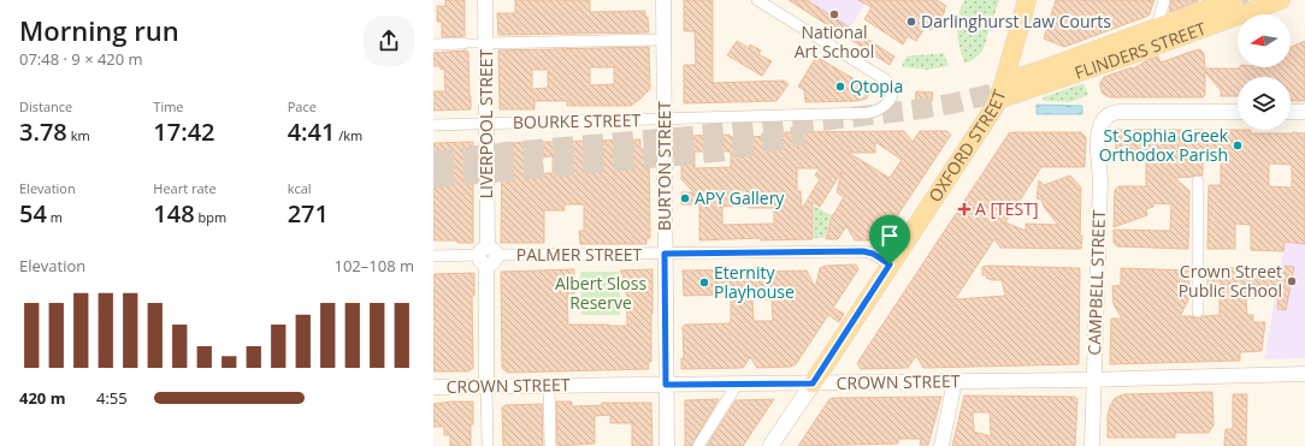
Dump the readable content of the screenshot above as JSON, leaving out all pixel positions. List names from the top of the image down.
{
  "streets": {
    "main road": ["FLINDERS STREET", "OXFORD STREET"],
    "street": [
      "BOURKE STREET",
      "LIVERPOOL STREET",
      "BURTON STREET",
      "PALMER STREET",
      "CAMPBELL STREET",
      "CROWN STREET"
    ]
  },
  "crossings": [
    ["FLINDERS STREET", "OXFORD STREET"],
    ["BOURKE STREET", "LIVERPOOL STREET"],
    ["BOURKE STREET", "BURTON STREET"],
    ["LIVERPOOL STREET", "PALMER STREET"],
    ["LIVERPOOL STREET", "CROWN STREET"],
    ["OXFORD STREET", "PALMER STREET"],
    ["OXFORD STREET", "CROWN STREET"],
    ["BURTON STREET", "PALMER STREET"],
    ["BURTON STREET", "CROWN STREET"],
    ["CAMPBELL STREET", "CROWN STREET"]
  ],
  "parks": ["Albert Sloss Reserve"],
  "places": {
    "other": [
      "National Art School",
      "Darlinghurst Law Courts",
      "Qtopia",
      "St Sophia Greek Orthodox Parish",
      "APY Gallery",
      "Crown Street Public School",
      "Eternity Playhouse"
    ],
    "health": ["A [TEST]"]
  },
  "north": "left",
  "page": {
    "heading": ["Morning run", "07:48 · 9 × 420 m"],
    "stats": [
      ["Distance", "3.78 km"],
      ["Time", "17:42"],
      ["Pace", "4:41 /km"],
      ["Elevation", "54 m"],
      ["Heart rate", "148 bpm"],
      ["kcal", "271"]
    ],
    "chart": ["Elevation", "102–108 m"],
    "list": [
      {
        "name": "420 m",
        "note": "4:55"
      }
    ]
  }
}
